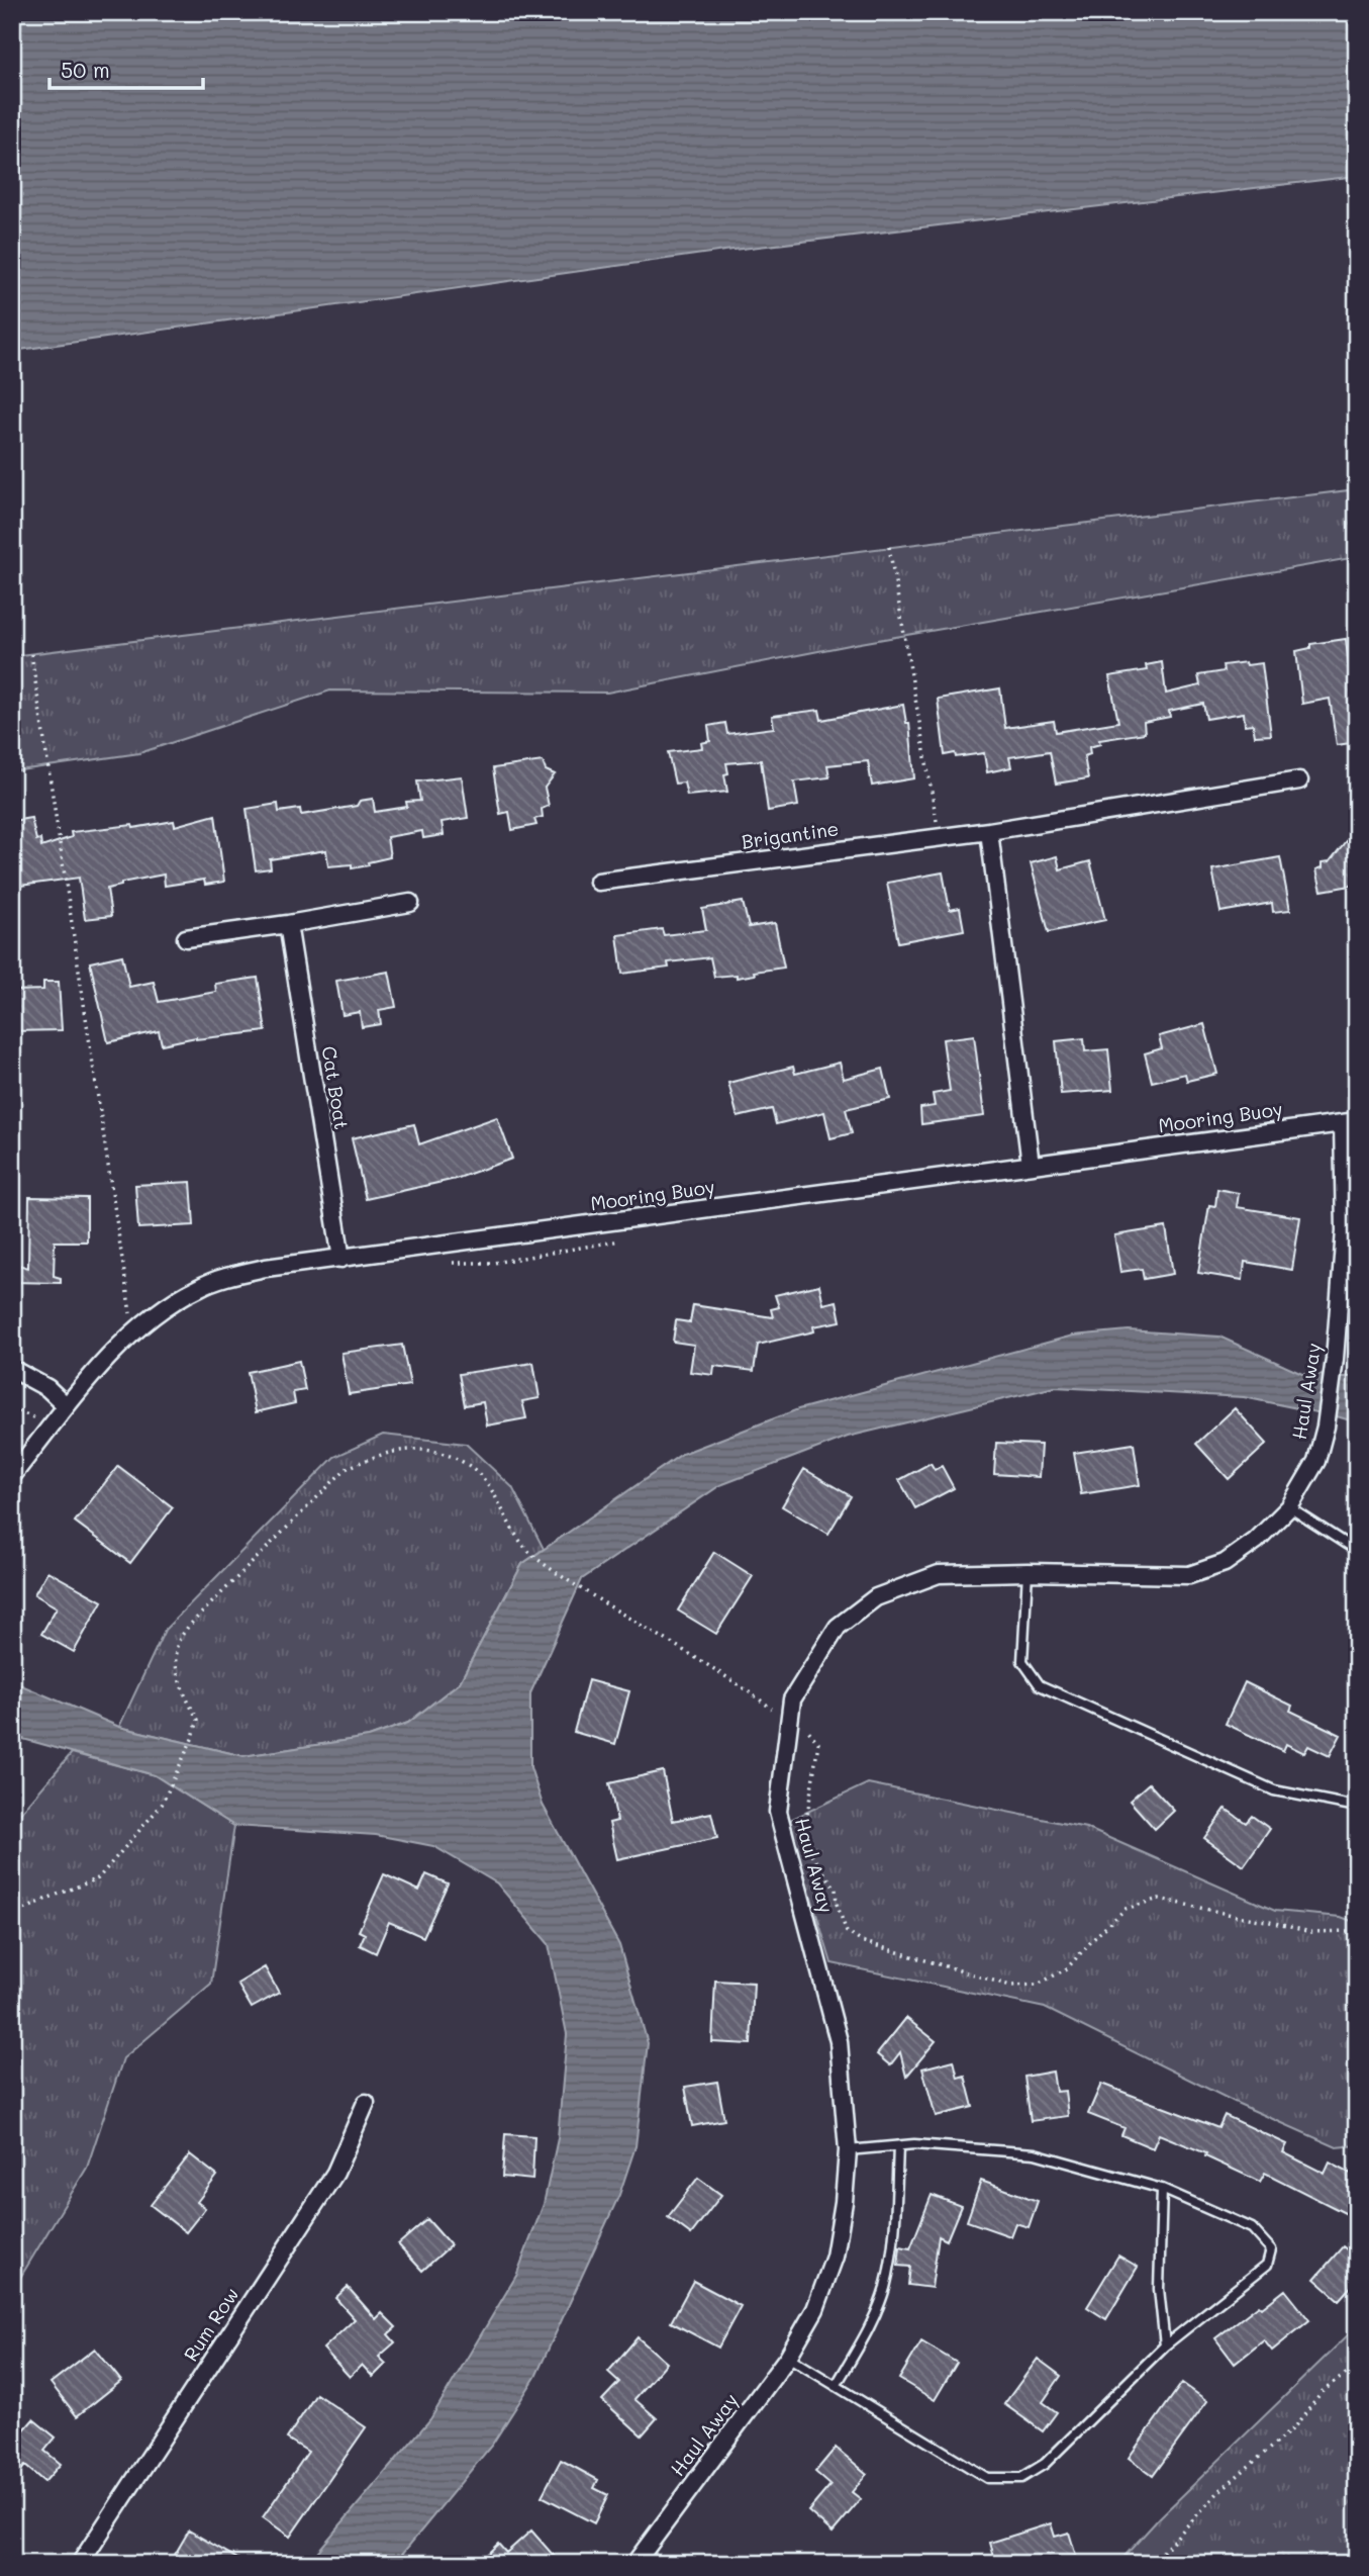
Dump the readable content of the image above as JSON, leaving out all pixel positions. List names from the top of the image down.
{
  "streets": {
    "street": [
      "Brigantine",
      "Cat Boat",
      "Mooring Buoy",
      "Haul Away",
      "Rum Row"
    ]
  },
  "crossings": [
    ["Cat Boat", "Mooring Buoy"],
    ["Mooring Buoy", "Haul Away"]
  ],
  "scale_bar": "50 m"
}
